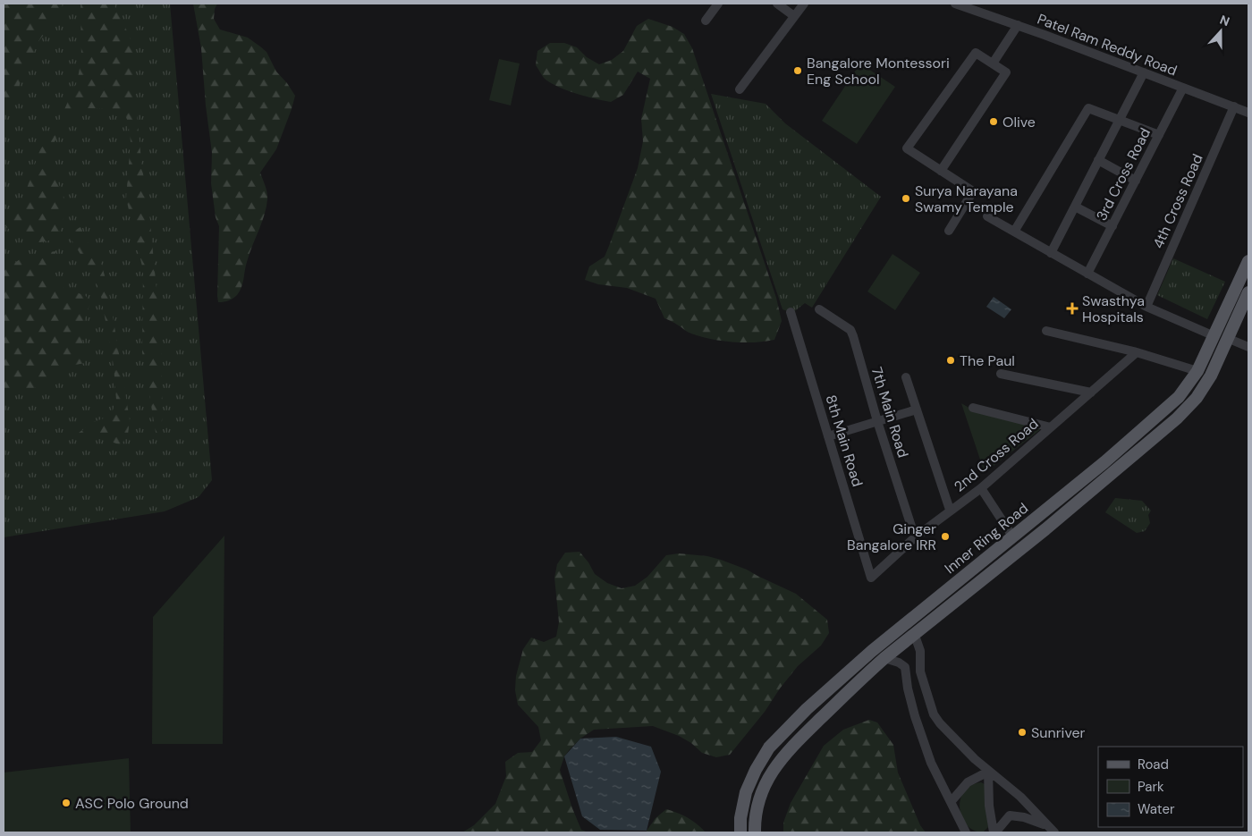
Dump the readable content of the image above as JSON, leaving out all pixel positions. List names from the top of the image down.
{
  "streets": {
    "main road": ["Inner Ring Road"],
    "street": [
      "Patel Ram Reddy Road",
      "3rd Cross Road",
      "4th Cross Road",
      "7th Main Road",
      "8th Main Road",
      "2nd Cross Road"
    ]
  },
  "crossings": [
    ["Patel Ram Reddy Road", "3rd Cross Road"],
    ["Patel Ram Reddy Road", "4th Cross Road"],
    ["7th Main Road", "2nd Cross Road"],
    ["8th Main Road", "2nd Cross Road"]
  ],
  "places": {
    "other": [
      "Bangalore Montessori Eng School",
      "Olive",
      "Surya Narayana Swamy Temple",
      "The Paul",
      "Ginger Bangalore IRR",
      "Sunriver",
      "ASC Polo Ground"
    ],
    "health": ["Swasthya Hospitals"]
  },
  "legend": ["Road", "Park", "Water"],
  "north": "top"
}
